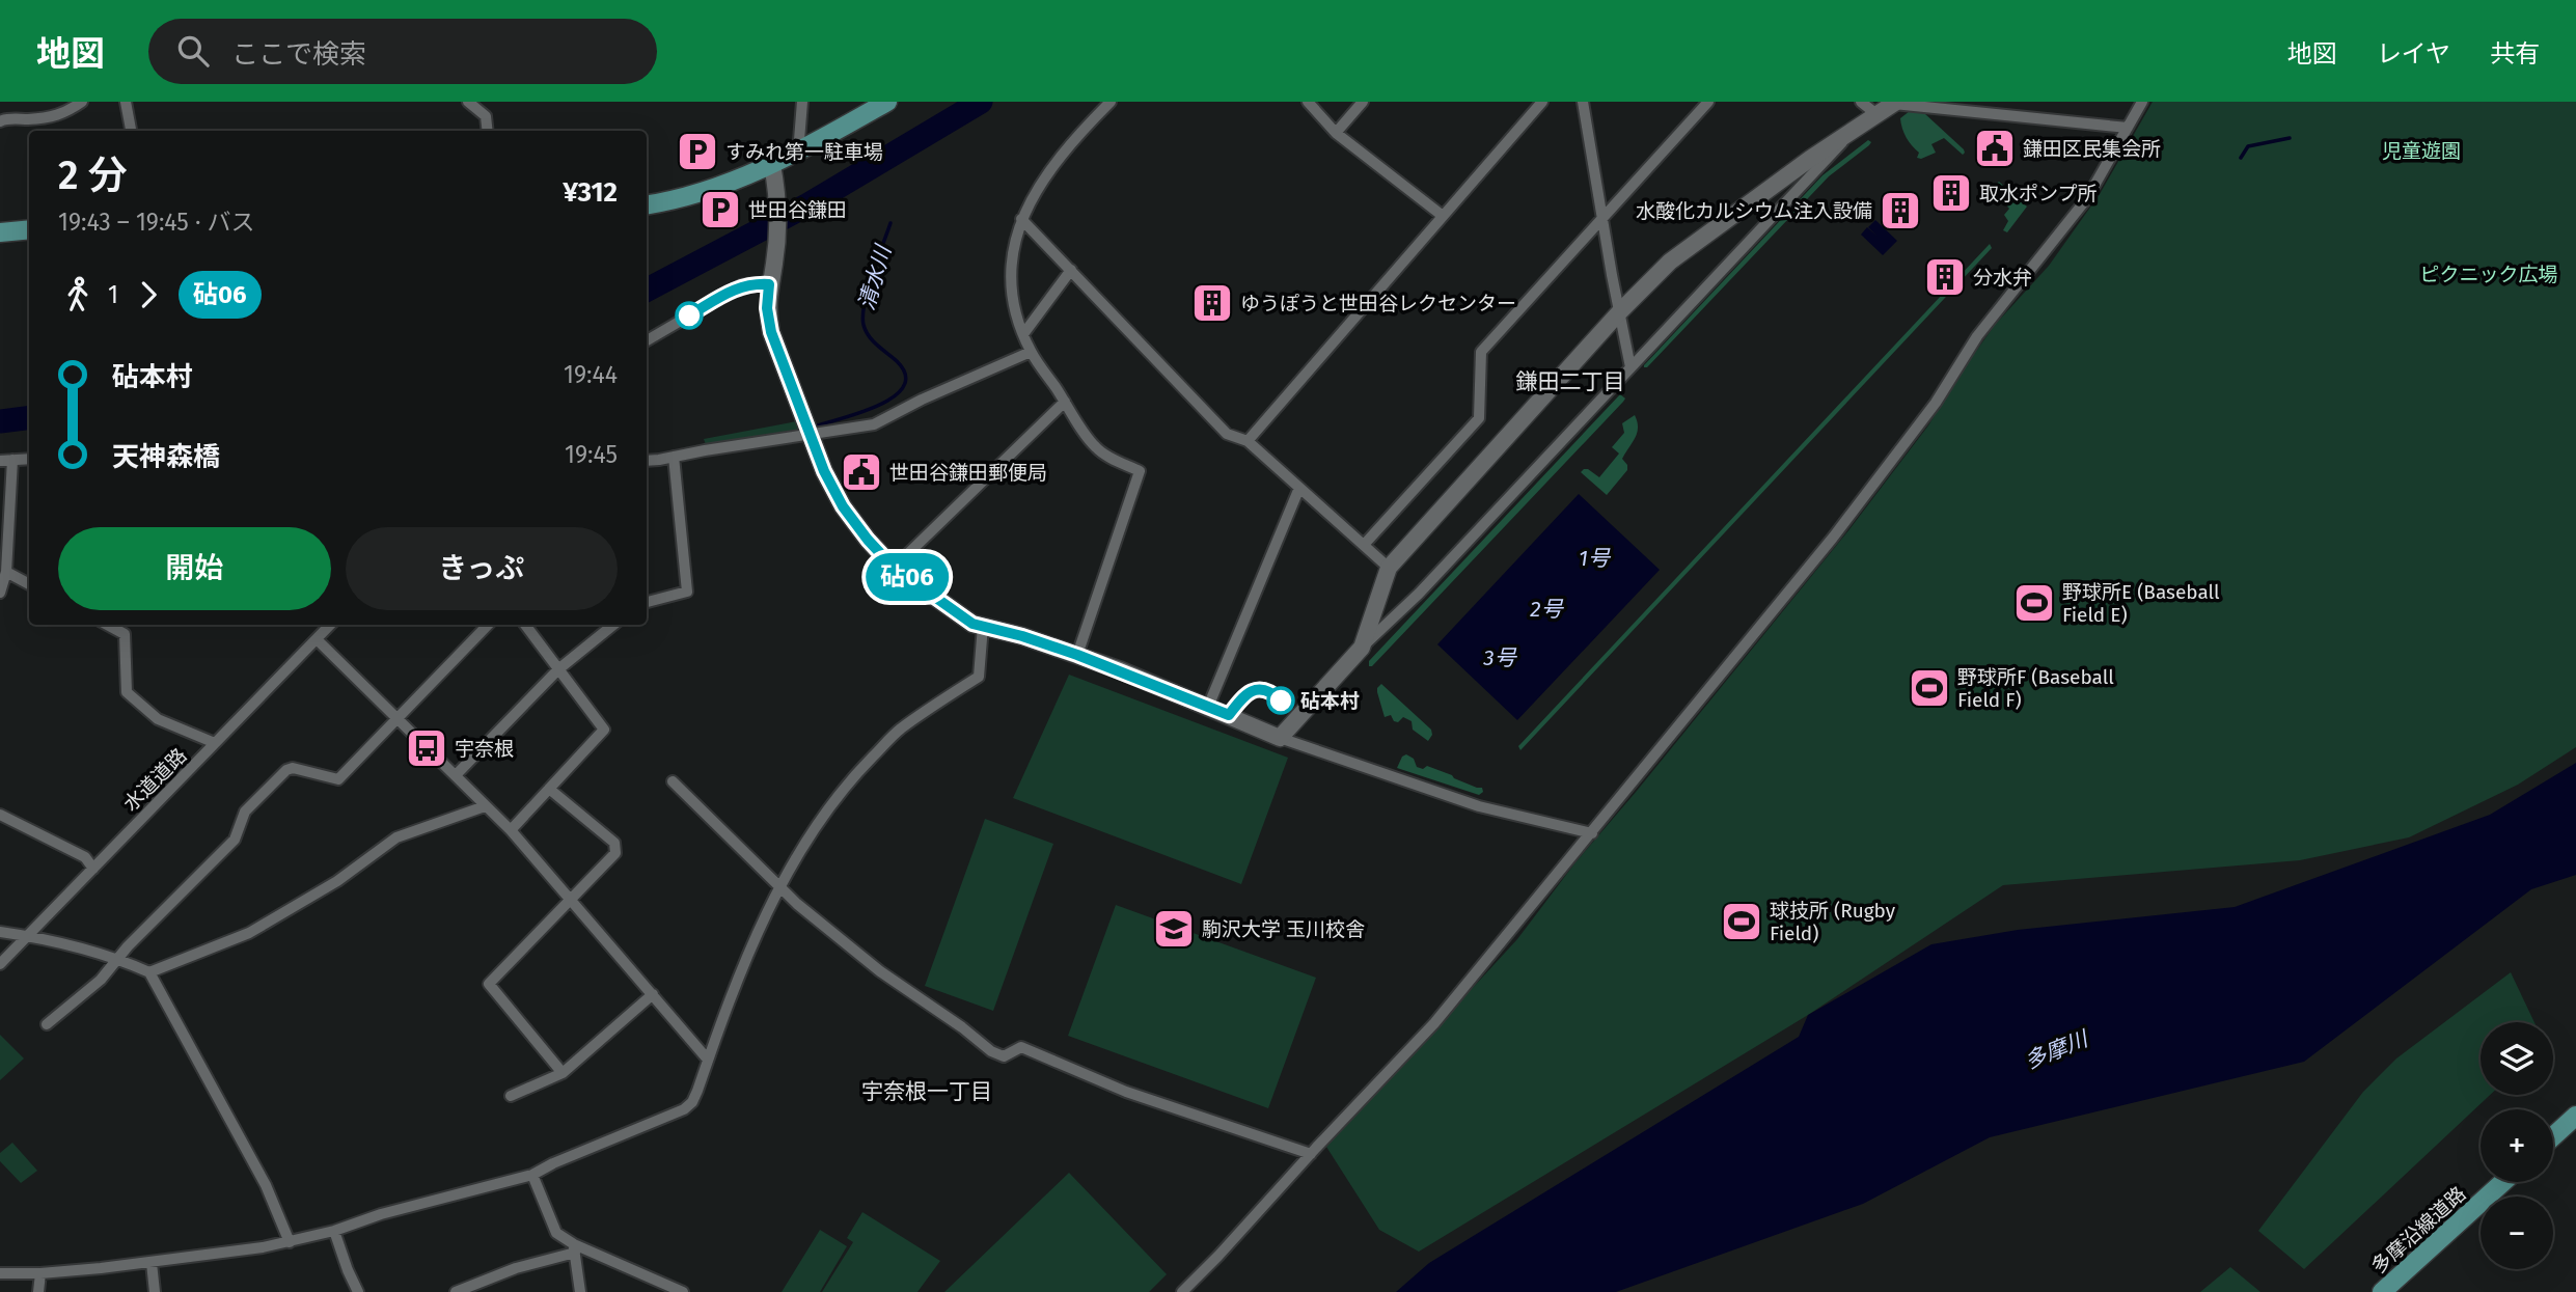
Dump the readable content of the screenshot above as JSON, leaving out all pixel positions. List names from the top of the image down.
{
  "streets": {
    "main road": ["多摩沿線道路"],
    "street": ["水道道路"]
  },
  "districts": ["鎌田二丁目", "宇奈根一丁目"],
  "water": [
    "清水川",
    "1号",
    "2号",
    "3号",
    "多摩川"
  ],
  "parks": ["児童遊園", "ピクニック広場"],
  "places": {
    "public building": ["鎌田区民集会所", "世田谷鎌田郵便局"],
    "parking": ["すみれ第一駐車場", "世田谷鎌田"],
    "building": [
      "取水ポンプ所",
      "水酸化カルシウム注入設備",
      "分水弁",
      "ゆうぽうと世田谷レクセンター"
    ],
    "sports": ["野球所E (Baseball Field E)", "野球所F (Baseball Field F)", "球技所 (Rugby Field)"],
    "other": ["砧本村"],
    "bus stop": ["宇奈根"],
    "school or university": ["駒沢大学 玉川校舎"]
  },
  "lines": ["bus line 砧06"],
  "page": {
    "header": "地図",
    "search": "ここで検索",
    "nav": ["地図", "レイヤ", "共有"],
    "on_map": "砧06",
    "heading": ["2 分", "19:43 – 19:45 · バス", "¥312"],
    "legs": ["1", "砧06"],
    "list": [
      {
        "name": "砧本村",
        "value": "19:44"
      },
      {
        "name": "天神森橋",
        "value": "19:45"
      }
    ],
    "buttons": ["開始", "きっぷ"],
    "map_buttons": ["+", "−"]
  }
}
